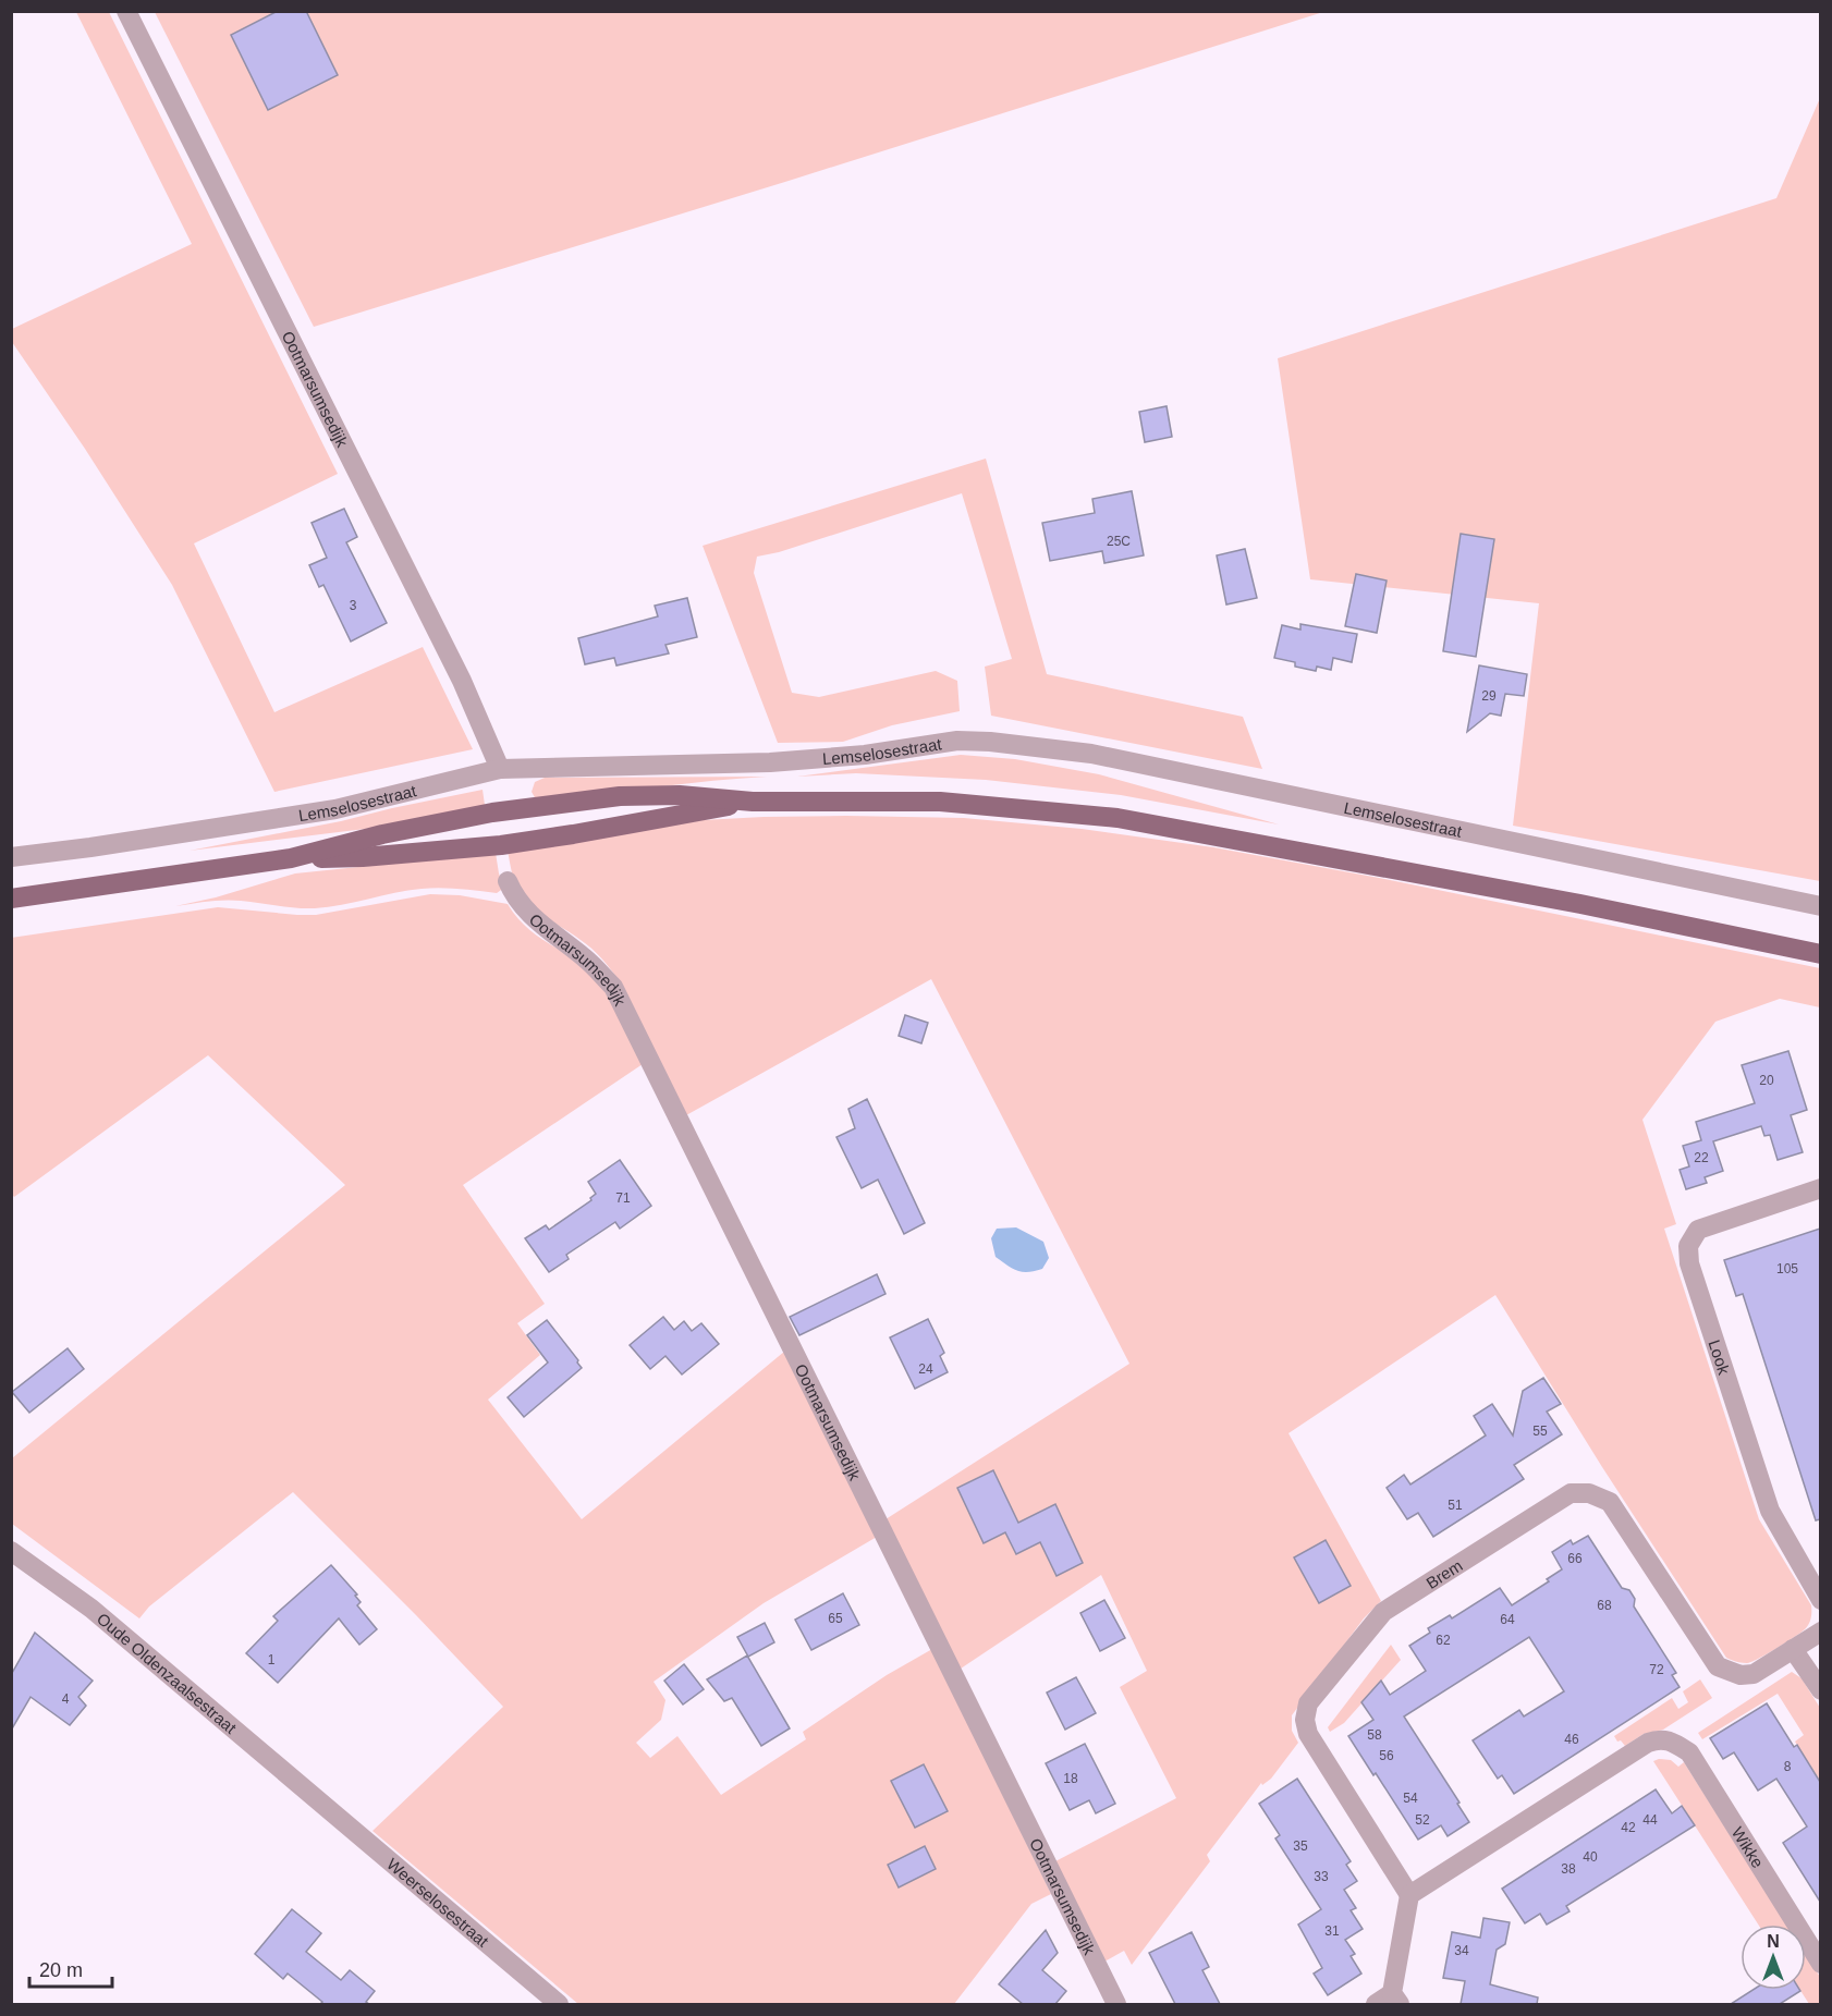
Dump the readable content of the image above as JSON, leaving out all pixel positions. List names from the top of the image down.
{
  "streets": {
    "street": [
      "Ootmarsumsedijk",
      "Lemselosestraat",
      "Look",
      "Brem",
      "Oude Oldenzaalsestraat",
      "Wikke",
      "Weerselosestraat"
    ]
  },
  "crossings": [
    ["Ootmarsumsedijk", "Lemselosestraat"],
    ["Brem", "Wikke"],
    ["Oude Oldenzaalsestraat", "Weerselosestraat"]
  ],
  "house_numbers": [
    "25C",
    "3",
    "29",
    "20",
    "22",
    "71",
    "105",
    "24",
    "55",
    "51",
    "66",
    "68",
    "65",
    "64",
    "62",
    "1",
    "72",
    "4",
    "58",
    "46",
    "56",
    "8",
    "18",
    "54",
    "52",
    "44",
    "42",
    "35",
    "40",
    "38",
    "33",
    "31",
    "34"
  ],
  "scale_bar": "20 m",
  "north": "top"
}
